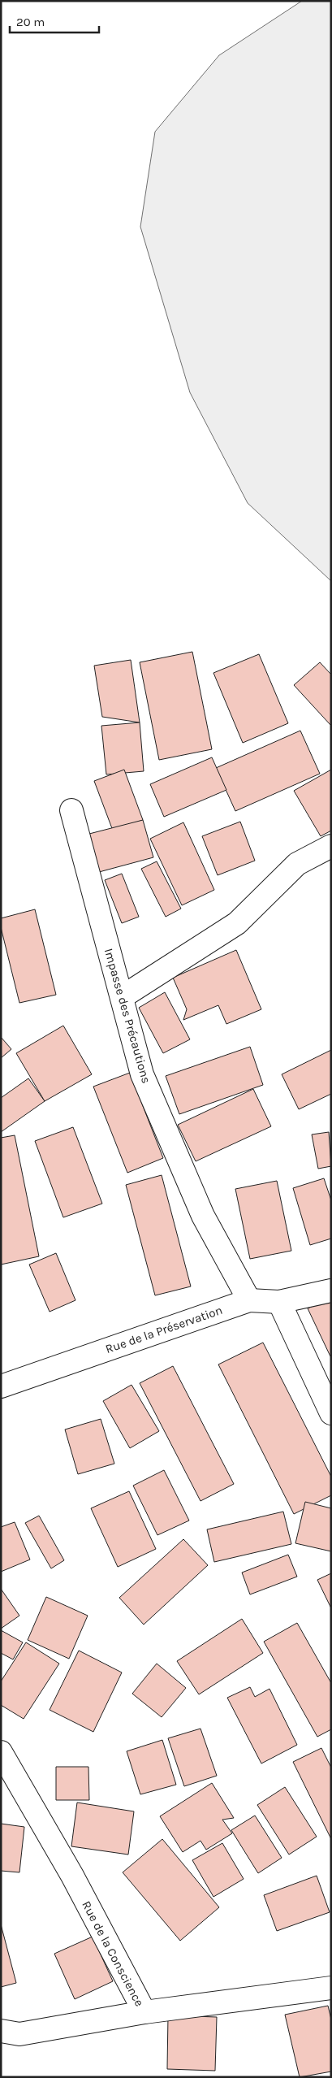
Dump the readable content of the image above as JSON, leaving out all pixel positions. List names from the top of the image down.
{
  "streets": {
    "street": ["Impasse des Précautions", "Rue de la Préservation", "Rue de la Conscience"]
  },
  "crossings": [
    ["Impasse des Précautions", "Rue de la Préservation"]
  ],
  "scale_bar": "20 m"
}
